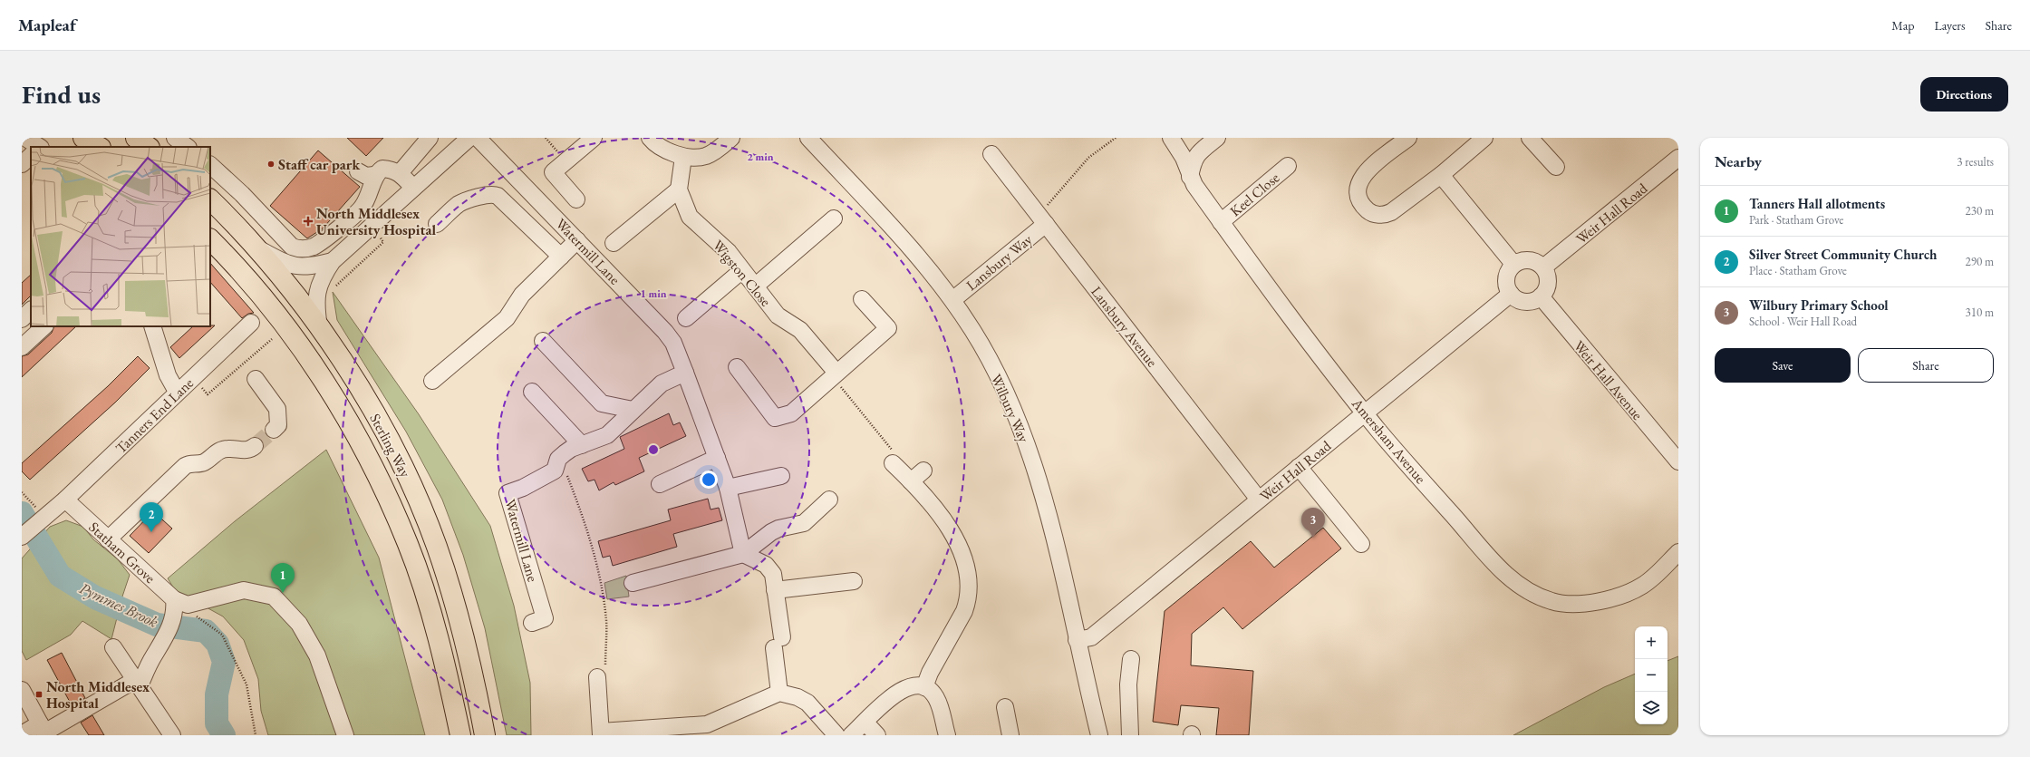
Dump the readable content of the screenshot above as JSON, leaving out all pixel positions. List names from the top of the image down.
{
  "streets": {
    "highway": ["Sterling Way"],
    "street": [
      "Keel Close",
      "Weir Hall Road",
      "Watermill Lane",
      "Lansbury Way",
      "Wigston Close",
      "Lansbury Avenue",
      "Weir Hall Avenue",
      "Wilbury Way",
      "Tanners End Lane",
      "Amersham Avenue",
      "Statham Grove"
    ]
  },
  "crossings": [
    ["Keel Close", "Amersham Avenue"],
    ["Weir Hall Road", "Lansbury Avenue"],
    ["Weir Hall Road", "Weir Hall Avenue"],
    ["Weir Hall Road", "Wilbury Way"],
    ["Weir Hall Road", "Amersham Avenue"],
    ["Lansbury Way", "Lansbury Avenue"],
    ["Lansbury Way", "Wilbury Way"],
    ["Tanners End Lane", "Statham Grove"]
  ],
  "water": ["Pymmes Brook"],
  "places": {
    "other": ["Staff car park"],
    "health": ["North Middlesex University Hospital"],
    "transit": ["North Middlesex Hospital"]
  },
  "page": {
    "header": "Mapleaf",
    "nav": ["Map", "Layers", "Share"],
    "buttons": [
      "Directions",
      ["Save", "Share"]
    ],
    "title": "Find us",
    "heading": ["Nearby", "3 results"],
    "list": [
      {
        "mark": "1",
        "name": "Tanners Hall allotments",
        "note": "Park · Statham Grove",
        "value": "230 m"
      },
      {
        "mark": "2",
        "name": "Silver Street Community Church",
        "note": "Place · Statham Grove",
        "value": "290 m"
      },
      {
        "mark": "3",
        "name": "Wilbury Primary School",
        "note": "School · Weir Hall Road",
        "value": "310 m"
      }
    ],
    "pins": ["2", "3", "1"],
    "map_buttons": ["+", "−"]
  },
  "rings": ["2 min", "1 min"]
}
